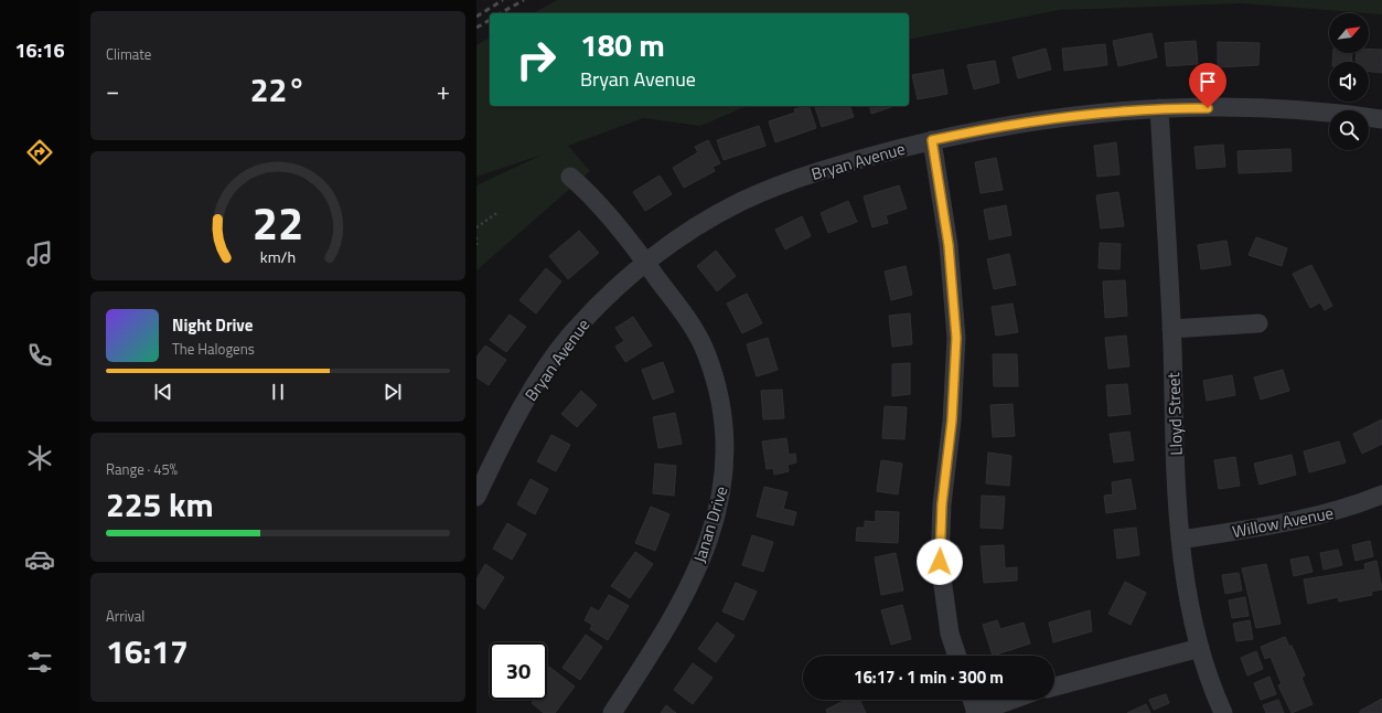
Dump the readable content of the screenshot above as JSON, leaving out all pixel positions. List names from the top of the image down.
{
  "streets": {
    "street": [
      "Bryan Avenue",
      "Lloyd Street",
      "Willow Avenue",
      "Janan Drive"
    ]
  },
  "crossings": [
    ["Bryan Avenue", "Lloyd Street"],
    ["Bryan Avenue", "Janan Drive"],
    ["Lloyd Street", "Willow Avenue"]
  ],
  "north": "top right",
  "page": {
    "tabs": "16:16",
    "tile": [
      "Climate",
      ["Range · 45%", "225 km"],
      ["Arrival", "16:17"]
    ],
    "turn": ["180 m", "Bryan Avenue"],
    "heat": ["−", "22°", "+"],
    "song": ["Night Drive", "The Halogens"],
    "limit": "30",
    "trip": "16:17 · 1 min · 300 m",
    "gauge": ["22", "km/h"]
  }
}
